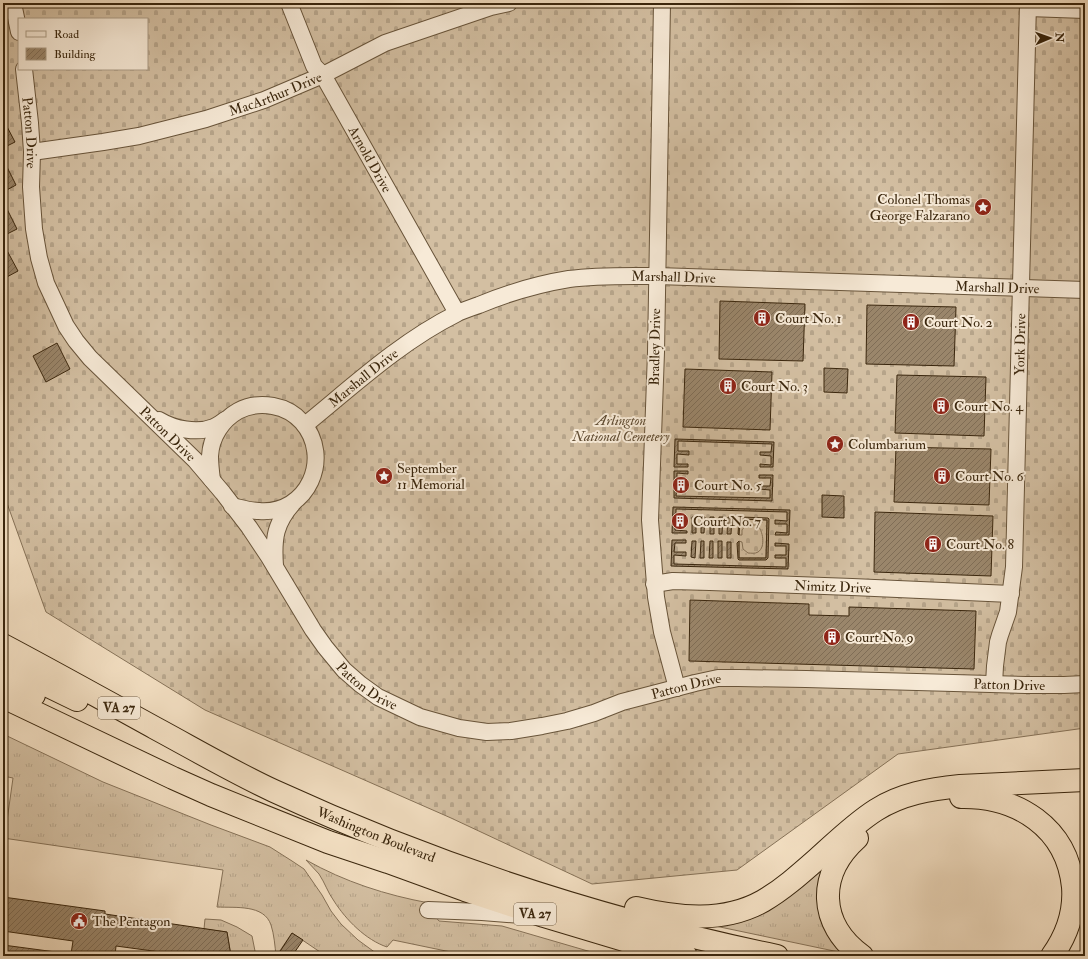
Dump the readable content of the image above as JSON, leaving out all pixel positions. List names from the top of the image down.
{
  "streets": {
    "highway": ["VA 27", "Washington Boulevard"],
    "lane": [
      "MacArthur Drive",
      "Patton Drive",
      "Arnold Drive",
      "Marshall Drive",
      "York Drive",
      "Bradley Drive",
      "Nimitz Drive"
    ]
  },
  "crossings": [
    ["MacArthur Drive", "Patton Drive"],
    ["MacArthur Drive", "Arnold Drive"],
    ["Patton Drive", "Marshall Drive"],
    ["Patton Drive", "York Drive"],
    ["Patton Drive", "Bradley Drive"],
    ["Arnold Drive", "Marshall Drive"],
    ["Marshall Drive", "York Drive"],
    ["Marshall Drive", "Bradley Drive"],
    ["York Drive", "Nimitz Drive"],
    ["Bradley Drive", "Nimitz Drive"]
  ],
  "parks": ["Arlington National Cemetery"],
  "places": {
    "place": ["Colonel Thomas George Falzarano", "Columbarium", "September 11 Memorial"],
    "building": [
      "Court No. 1",
      "Court No. 2",
      "Court No. 3",
      "Court No. 4",
      "Court No. 6",
      "Court No. 5",
      "Court No. 7",
      "Court No. 8",
      "Court No. 9"
    ],
    "public building": ["The Pentagon"]
  },
  "legend": ["Road", "Building"],
  "north": "right"
}
